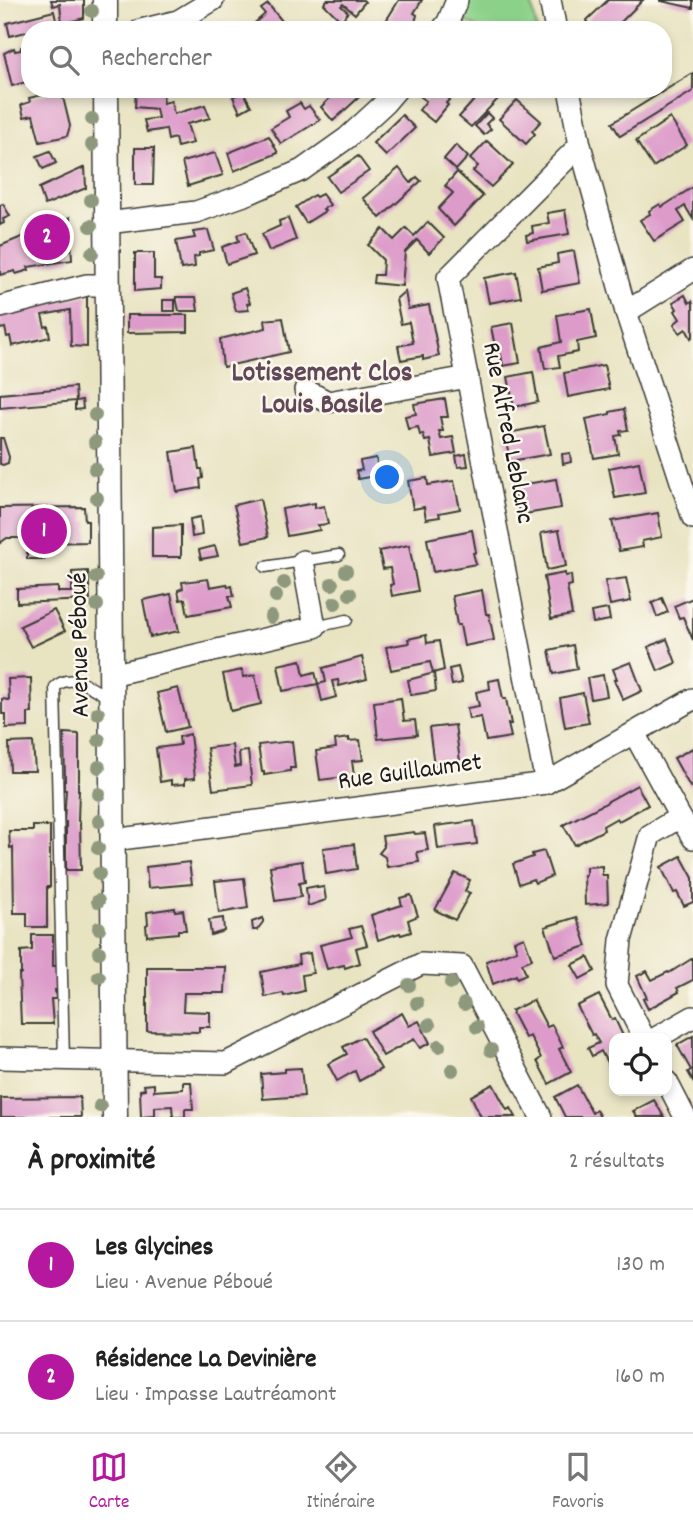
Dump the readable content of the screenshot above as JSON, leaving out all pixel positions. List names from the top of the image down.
{
  "streets": {
    "street": ["Rue Alfred Leblanc", "Avenue Péboué", "Rue Guillaumet"]
  },
  "crossings": [
    ["Rue Alfred Leblanc", "Rue Guillaumet"],
    ["Avenue Péboué", "Rue Guillaumet"]
  ],
  "districts": ["Lotissement Clos Louis Basile"],
  "page": {
    "search": "Rechercher",
    "pins": ["2", "1"],
    "heading": ["À proximité", "2 résultats"],
    "list": [
      {
        "mark": "1",
        "name": "Les Glycines",
        "note": "Lieu · Avenue Péboué",
        "value": "130 m"
      },
      {
        "mark": "2",
        "name": "Résidence La Devinière",
        "note": "Lieu · Impasse Lautréamont",
        "value": "160 m"
      }
    ],
    "nav": ["Carte", "Itinéraire", "Favoris"]
  }
}
